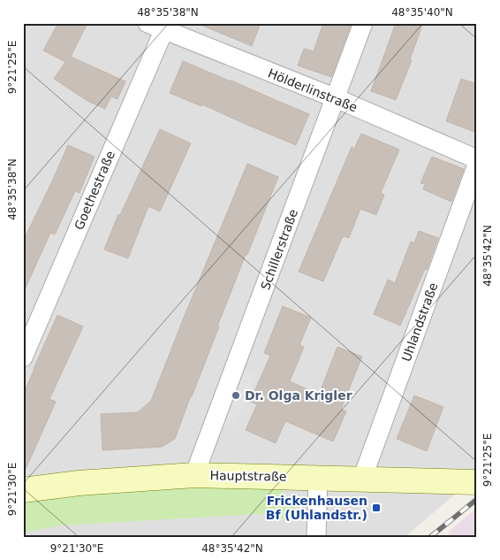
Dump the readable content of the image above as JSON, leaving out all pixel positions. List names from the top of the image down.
{
  "streets": {
    "main road": ["Hauptstraße"],
    "street": [
      "Hölderlinstraße",
      "Goethestraße",
      "Schillerstraße",
      "Uhlandstraße"
    ]
  },
  "crossings": [
    ["Hölderlinstraße", "Goethestraße"],
    ["Hölderlinstraße", "Schillerstraße"],
    ["Schillerstraße", "Hauptstraße"],
    ["Uhlandstraße", "Hauptstraße"]
  ],
  "places": {
    "other": ["Dr. Olga Krigler"],
    "transit": ["Frickenhausen Bf (Uhlandstr.)"]
  },
  "coordinates": [
    "48°35'38\"N",
    "48°35'40\"N",
    "9°21'25\"E",
    "48°35'42\"N",
    "9°21'30\"E"
  ]
}
